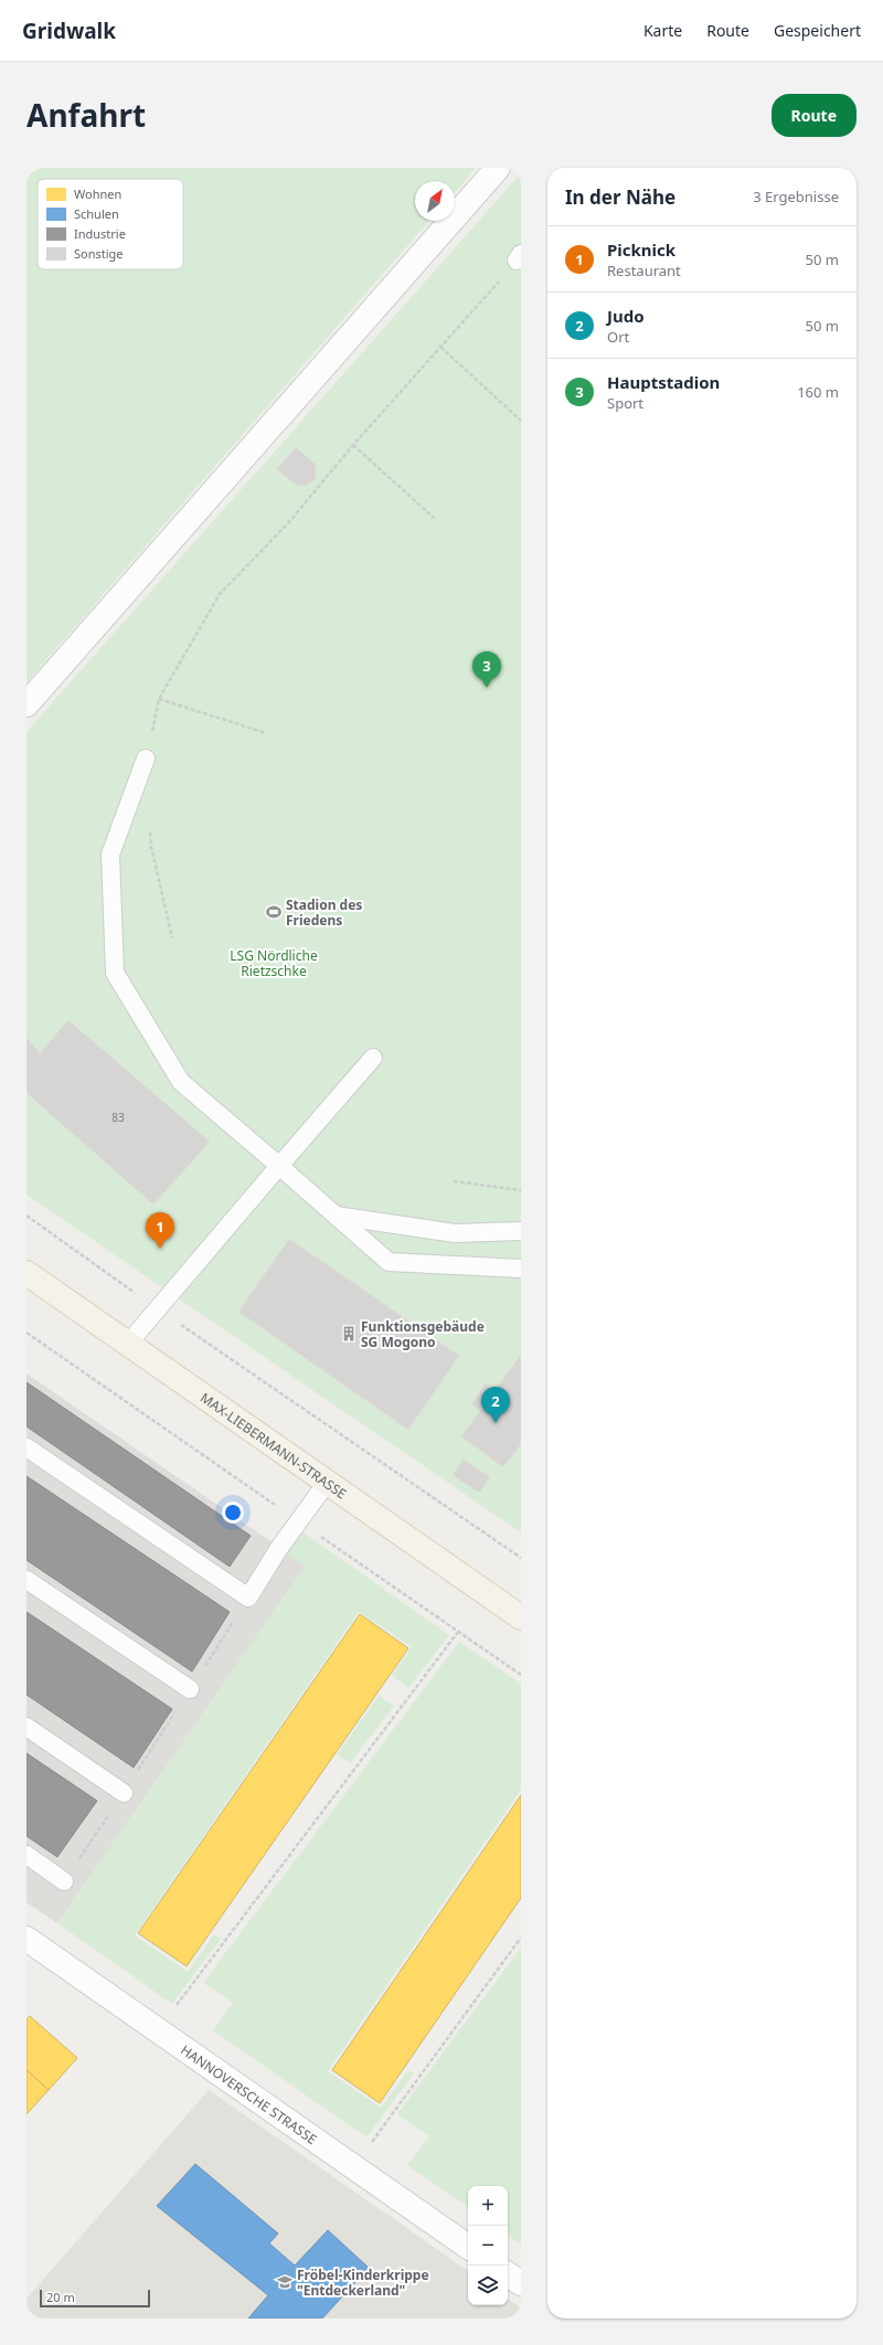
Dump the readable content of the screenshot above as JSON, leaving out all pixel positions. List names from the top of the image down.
{
  "streets": {
    "main road": ["MAX-LIEBERMANN-STRASSE"],
    "street": ["HANNOVERSCHE STRASSE"]
  },
  "parks": ["LSG Nördliche Rietzschke"],
  "places": {
    "sports": ["Stadion des Friedens"],
    "building": ["Funktionsgebäude SG Mogono"],
    "school or university": ["Fröbel-Kinderkrippe \"Entdeckerland\""]
  },
  "house_numbers": ["83"],
  "legend": [
    "Wohnen",
    "Schulen",
    "Industrie",
    "Sonstige"
  ],
  "scale_bar": "20 m",
  "north": "top right",
  "page": {
    "header": "Gridwalk",
    "nav": ["Karte", "Route", "Gespeichert"],
    "title": "Anfahrt",
    "buttons": "Route",
    "heading": ["In der Nähe", "3 Ergebnisse"],
    "list": [
      {
        "mark": "1",
        "name": "Picknick",
        "note": "Restaurant",
        "value": "50 m"
      },
      {
        "mark": "2",
        "name": "Judo",
        "note": "Ort",
        "value": "50 m"
      },
      {
        "mark": "3",
        "name": "Hauptstadion",
        "note": "Sport",
        "value": "160 m"
      }
    ],
    "pins": ["3", "1", "2"],
    "map_buttons": ["+", "−"],
    "scale": "20 m"
  }
}
